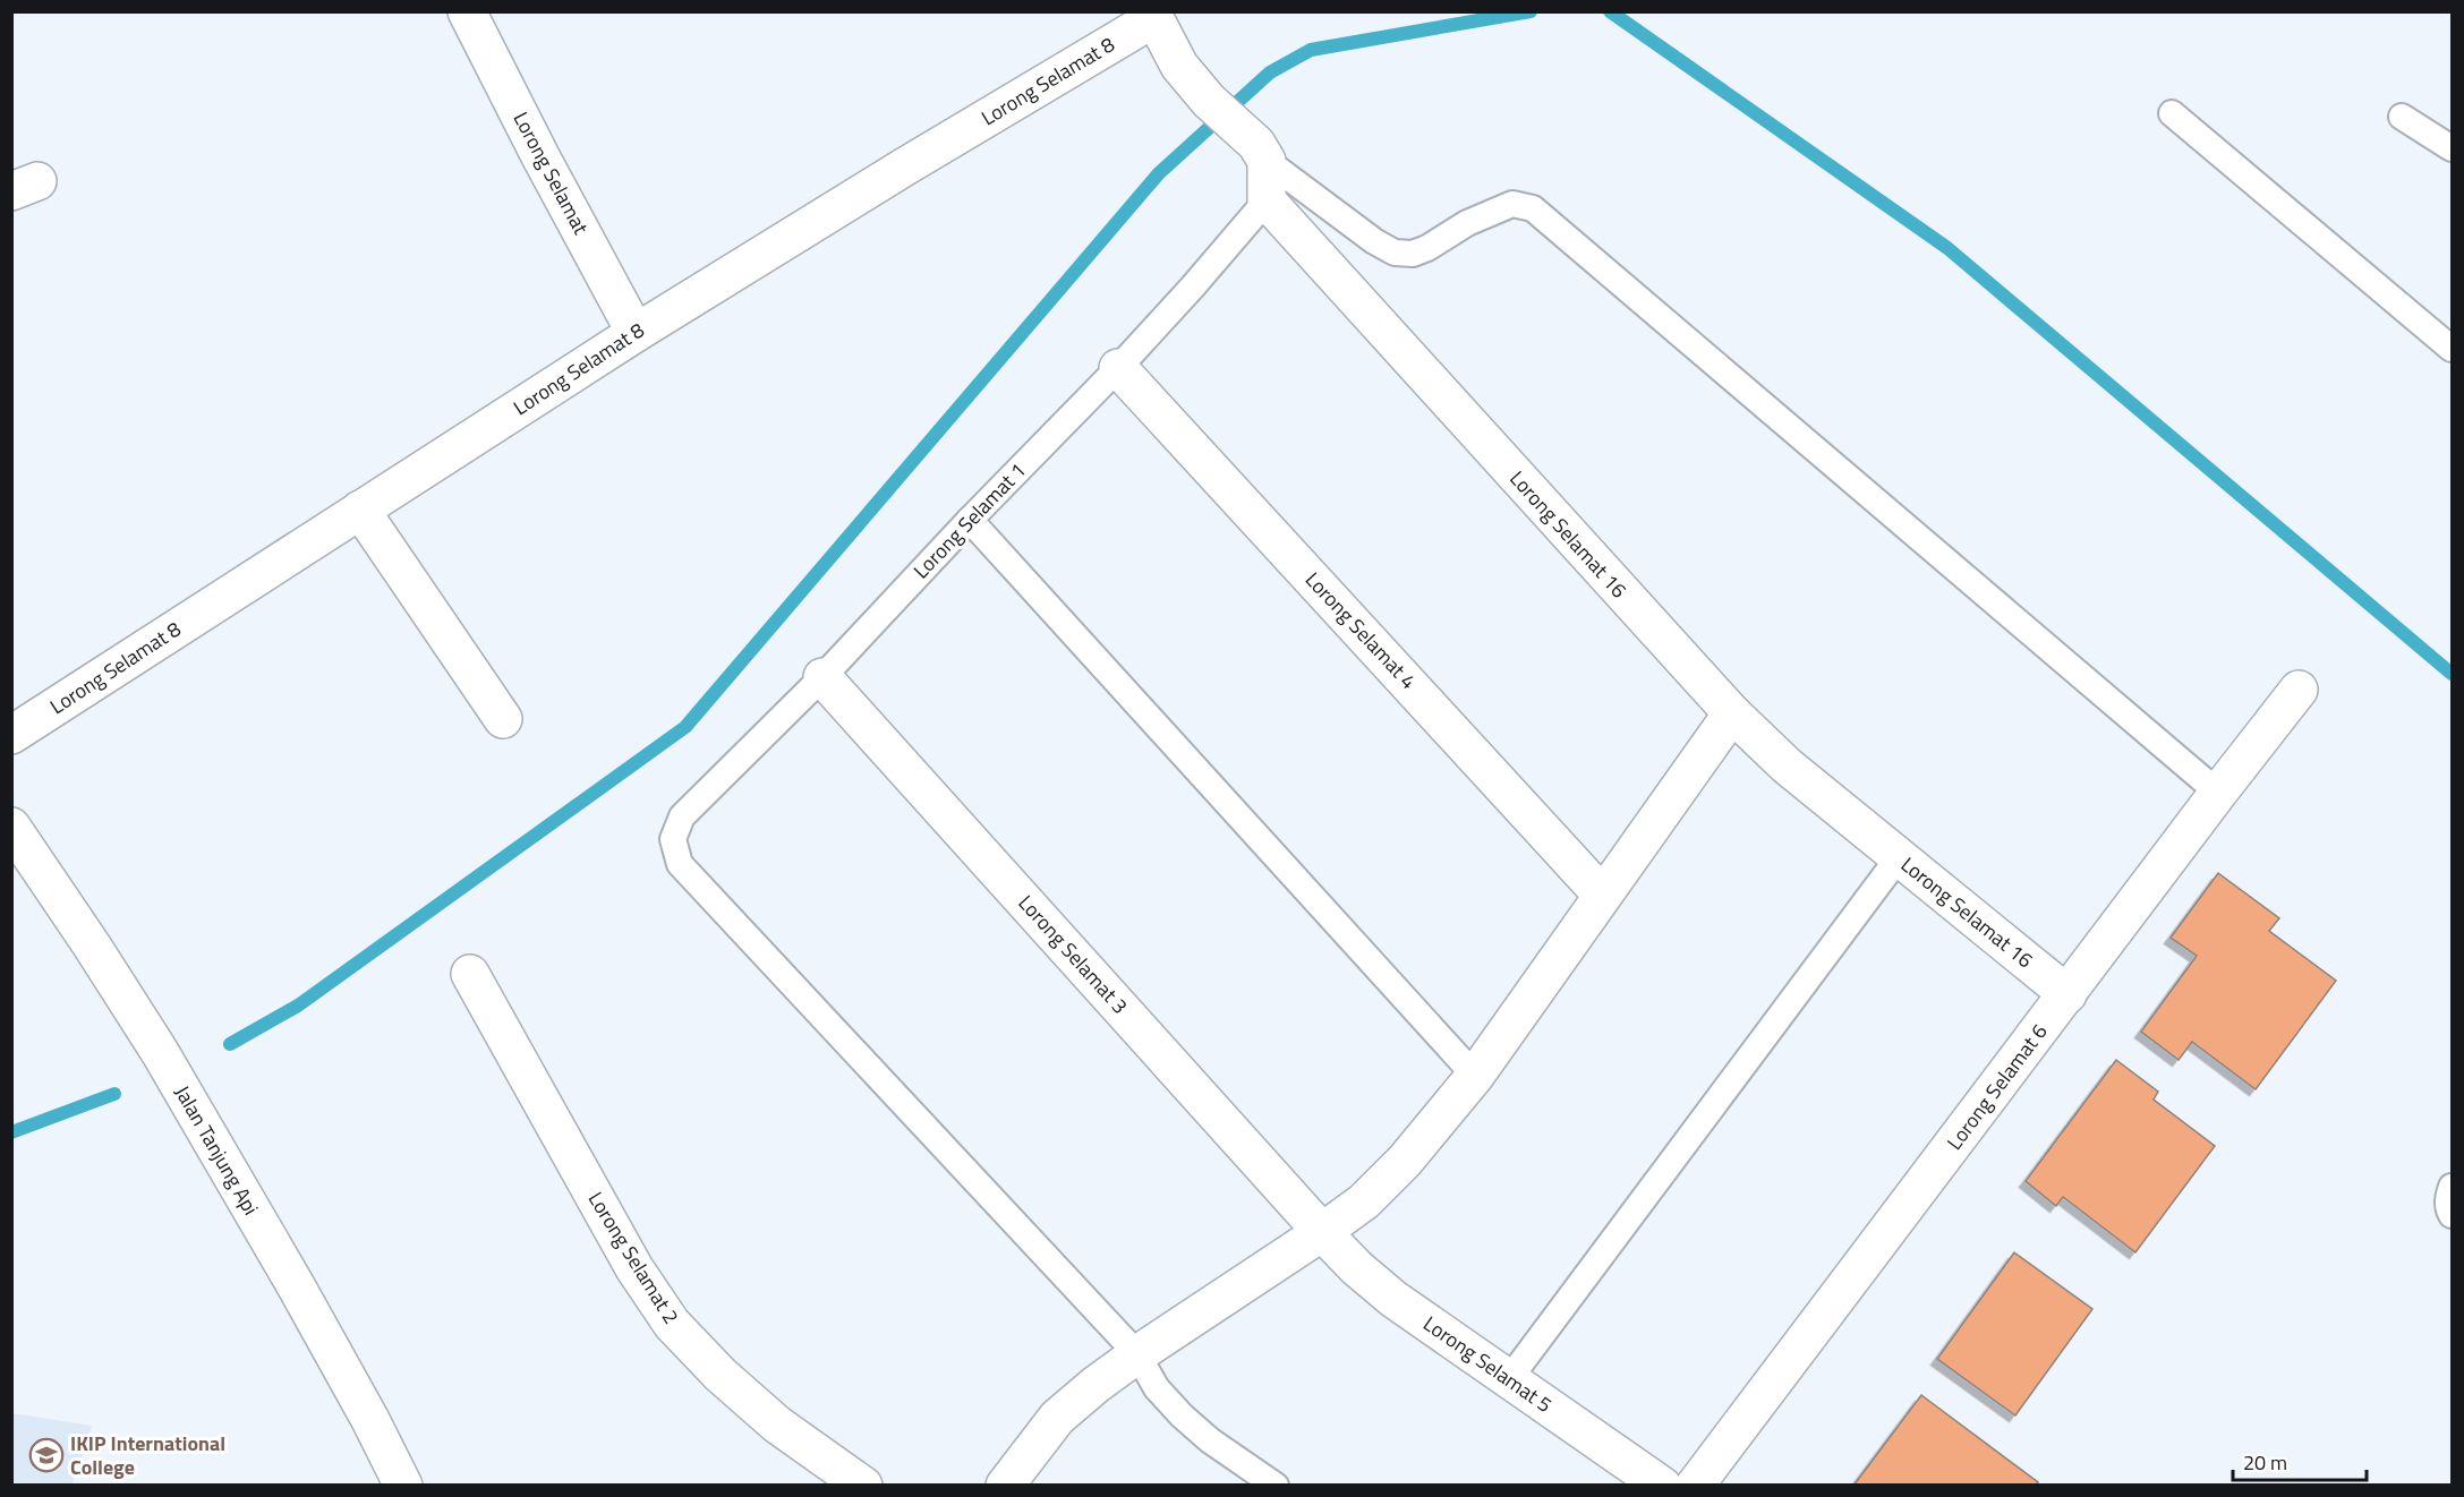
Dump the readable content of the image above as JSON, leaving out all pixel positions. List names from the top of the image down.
{
  "streets": {
    "street": [
      "Lorong Selamat 8",
      "Lorong Selamat",
      "Lorong Selamat 16",
      "Lorong Selamat 4",
      "Lorong Selamat 3",
      "Lorong Selamat 6",
      "Jalan Tanjung Api",
      "Lorong Selamat 2",
      "Lorong Selamat 5"
    ],
    "lane": ["Lorong Selamat 1"]
  },
  "crossings": [
    ["Lorong Selamat 8", "Lorong Selamat"],
    ["Lorong Selamat 1", "Lorong Selamat 16"],
    ["Lorong Selamat 1", "Lorong Selamat 4"],
    ["Lorong Selamat 1", "Lorong Selamat 3"],
    ["Lorong Selamat 16", "Lorong Selamat 6"],
    ["Lorong Selamat 3", "Lorong Selamat 5"]
  ],
  "places": {
    "school or university": ["IKIP International College"]
  },
  "scale_bar": "20 m"
}
